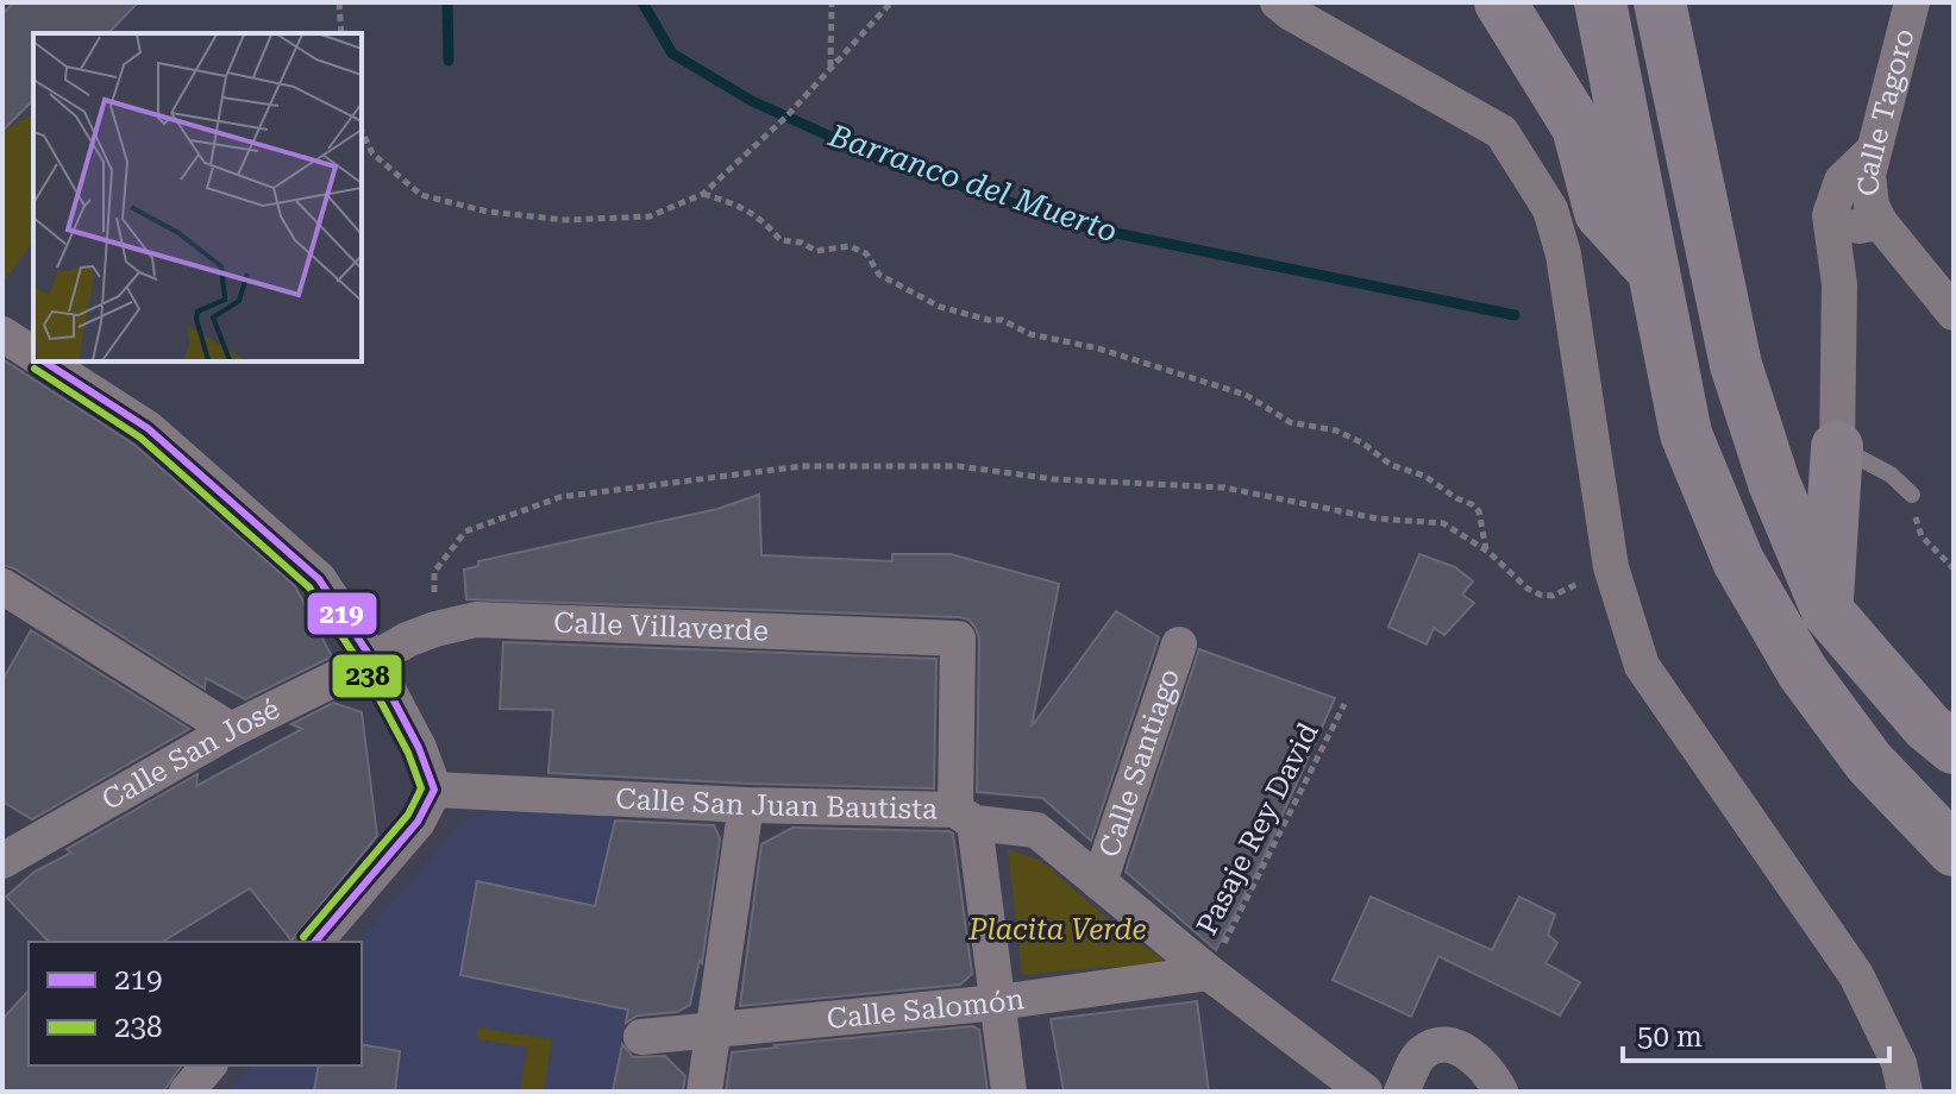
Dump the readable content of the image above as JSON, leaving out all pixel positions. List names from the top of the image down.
{
  "streets": {
    "street": [
      "Calle Tagoro",
      "Calle Villaverde",
      "Calle San José",
      "Calle Santiago",
      "Calle San Juan Bautista",
      "Calle Salomón"
    ],
    "path": ["Pasaje Rey David"]
  },
  "crossings": [
    ["Calle Villaverde", "Calle San José"],
    ["Calle Villaverde", "Calle San Juan Bautista"],
    ["Calle Santiago", "Calle San Juan Bautista"],
    ["Calle San Juan Bautista", "Pasaje Rey David"],
    ["Calle San Juan Bautista", "Calle Salomón"],
    ["Pasaje Rey David", "Calle Salomón"]
  ],
  "water": ["Barranco del Muerto"],
  "parks": ["Placita Verde"],
  "lines": ["transit line 219", "transit line 238"],
  "legend": ["219", "238"],
  "scale_bar": "50 m"
}
